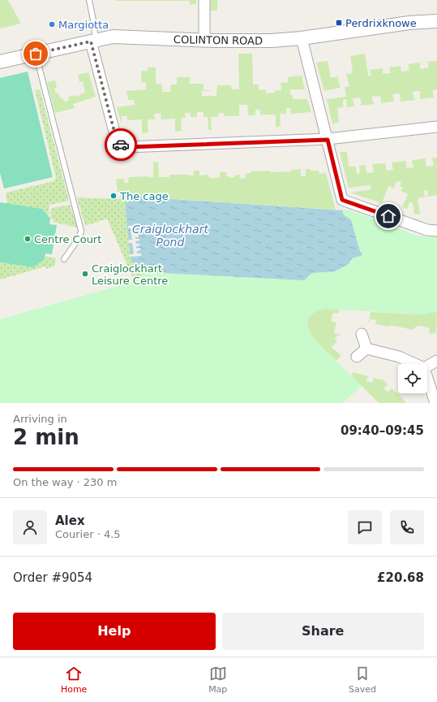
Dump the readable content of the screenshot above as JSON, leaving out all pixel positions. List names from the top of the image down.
{
  "streets": {
    "street": ["COLINTON ROAD"]
  },
  "water": ["Craiglockhart Pond"],
  "places": {
    "transit": ["Perdrixknowe"],
    "other": [
      "Margiotta",
      "The cage",
      "Centre Court",
      "Craiglockhart Leisure Centre"
    ]
  },
  "page": {
    "heading": ["2 min", "Arriving in", "09:40–09:45"],
    "panel": [
      "Alex",
      "Courier · 4.5",
      "Order #9054",
      "£20.68"
    ],
    "bar": "On the way · 230 m",
    "buttons": ["Help", "Share"],
    "tabs": ["Home", "Map", "Saved"]
  }
}
